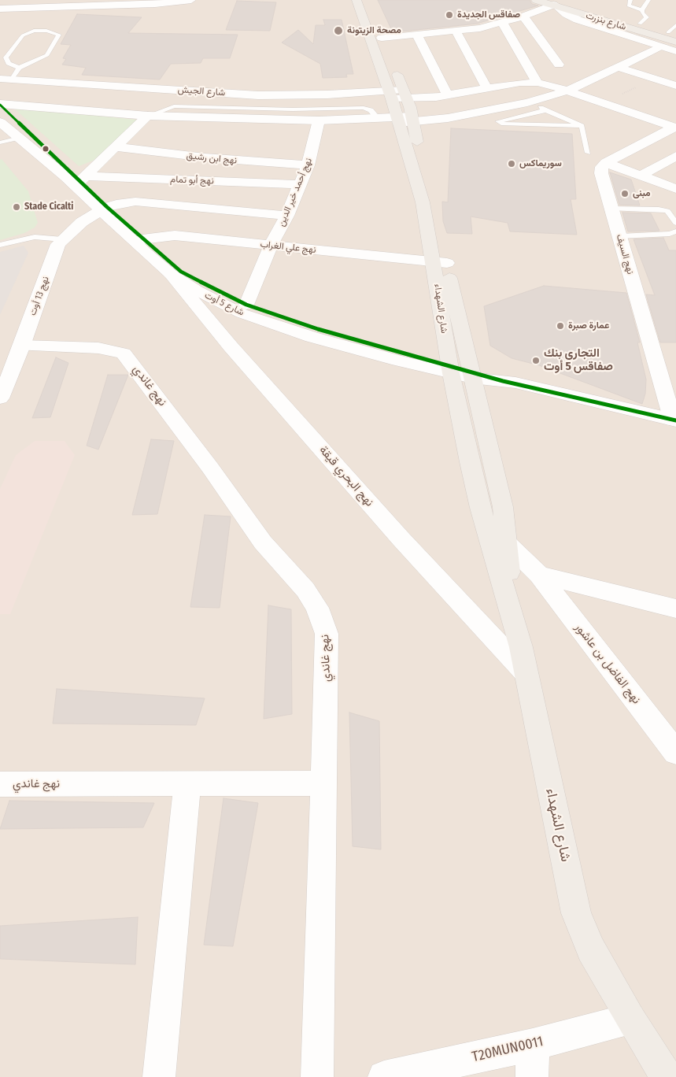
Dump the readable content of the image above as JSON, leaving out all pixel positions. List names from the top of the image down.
{
  "streets": {
    "main road": ["شارع بنزرت", "شارع الشهداء"],
    "street": [
      "شارع الجيش",
      "نهج ابن رشيق",
      "نهج أبو تمام",
      "نهج أحمد خير الدين",
      "نهج علي الغراب",
      "نهج السيف",
      "نهج 13 أوت",
      "شارع 5 أوت",
      "نهج غاندي",
      "نهج البحري قيقة",
      "نهج الفاضل بن عاشور",
      "T20MUN0011"
    ]
  },
  "crossings": [
    ["شارع الجيش", "شارع الشهداء"],
    ["نهج ابن رشيق", "نهج أبو تمام"],
    ["نهج ابن رشيق", "نهج أحمد خير الدين"],
    ["نهج أبو تمام", "نهج أحمد خير الدين"],
    ["نهج أبو تمام", "شارع 5 أوت"],
    ["نهج أحمد خير الدين", "نهج علي الغراب"],
    ["نهج أحمد خير الدين", "نهج 13 أوت"],
    ["نهج أحمد خير الدين", "شارع 5 أوت"],
    ["نهج علي الغراب", "شارع 5 أوت"],
    ["نهج علي الغراب", "شارع الشهداء"],
    ["نهج السيف", "شارع 5 أوت"],
    ["نهج 13 أوت", "شارع 5 أوت"],
    ["نهج 13 أوت", "نهج غاندي"],
    ["شارع 5 أوت", "شارع الشهداء"],
    ["شارع 5 أوت", "نهج البحري قيقة"],
    ["شارع الشهداء", "نهج البحري قيقة"],
    ["شارع الشهداء", "نهج الفاضل بن عاشور"],
    ["شارع الشهداء", "T20MUN0011"]
  ],
  "places": [
    "صفاقس الجديدة",
    "مصحة الزيتونة",
    "سوريماكس",
    "مبنى",
    "Stade Cicalti",
    "عمارة صبرة",
    "التجاري بنك صفاقس 5 أوت"
  ]
}
